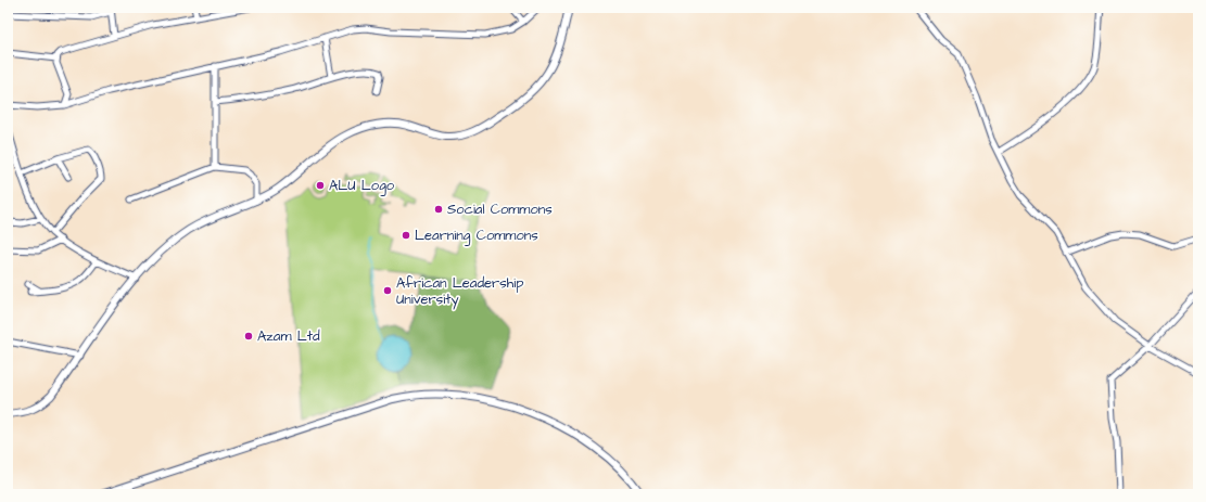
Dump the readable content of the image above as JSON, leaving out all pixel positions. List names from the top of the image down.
{
  "places": [
    "ALU Logo",
    "Social Commons",
    "Learning Commons",
    "African Leadership University",
    "Azam Ltd"
  ]
}
